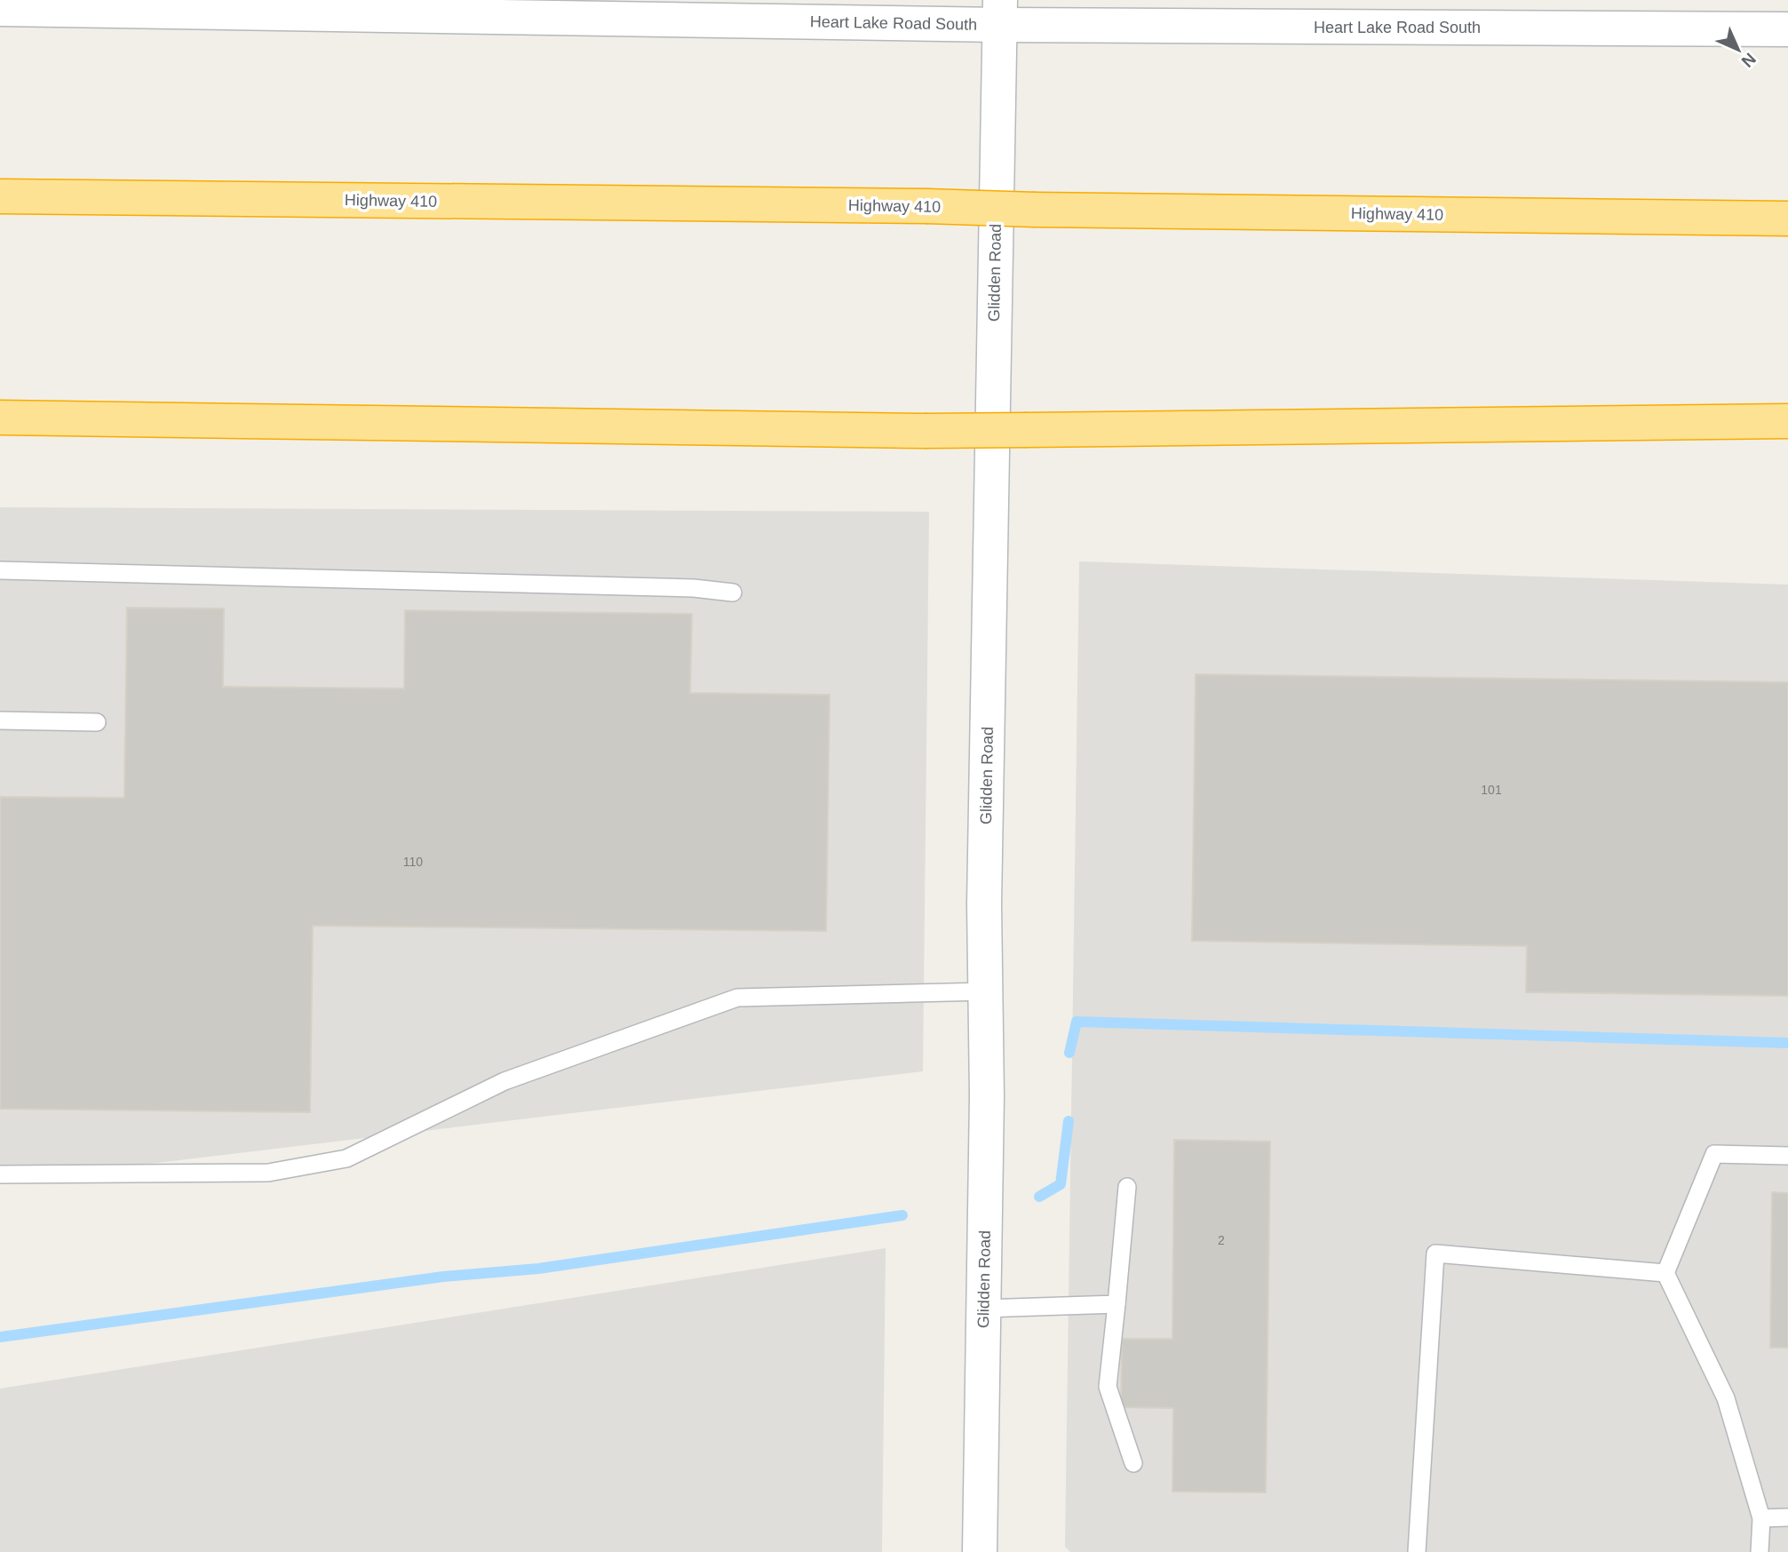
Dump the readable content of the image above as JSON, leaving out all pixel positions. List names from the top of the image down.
{
  "streets": {
    "highway": ["Highway 410"],
    "street": ["Heart Lake Road South", "Glidden Road"]
  },
  "crossings": [
    ["Heart Lake Road South", "Glidden Road"]
  ],
  "house_numbers": ["101", "110", "2"],
  "north": "bottom right"
}
